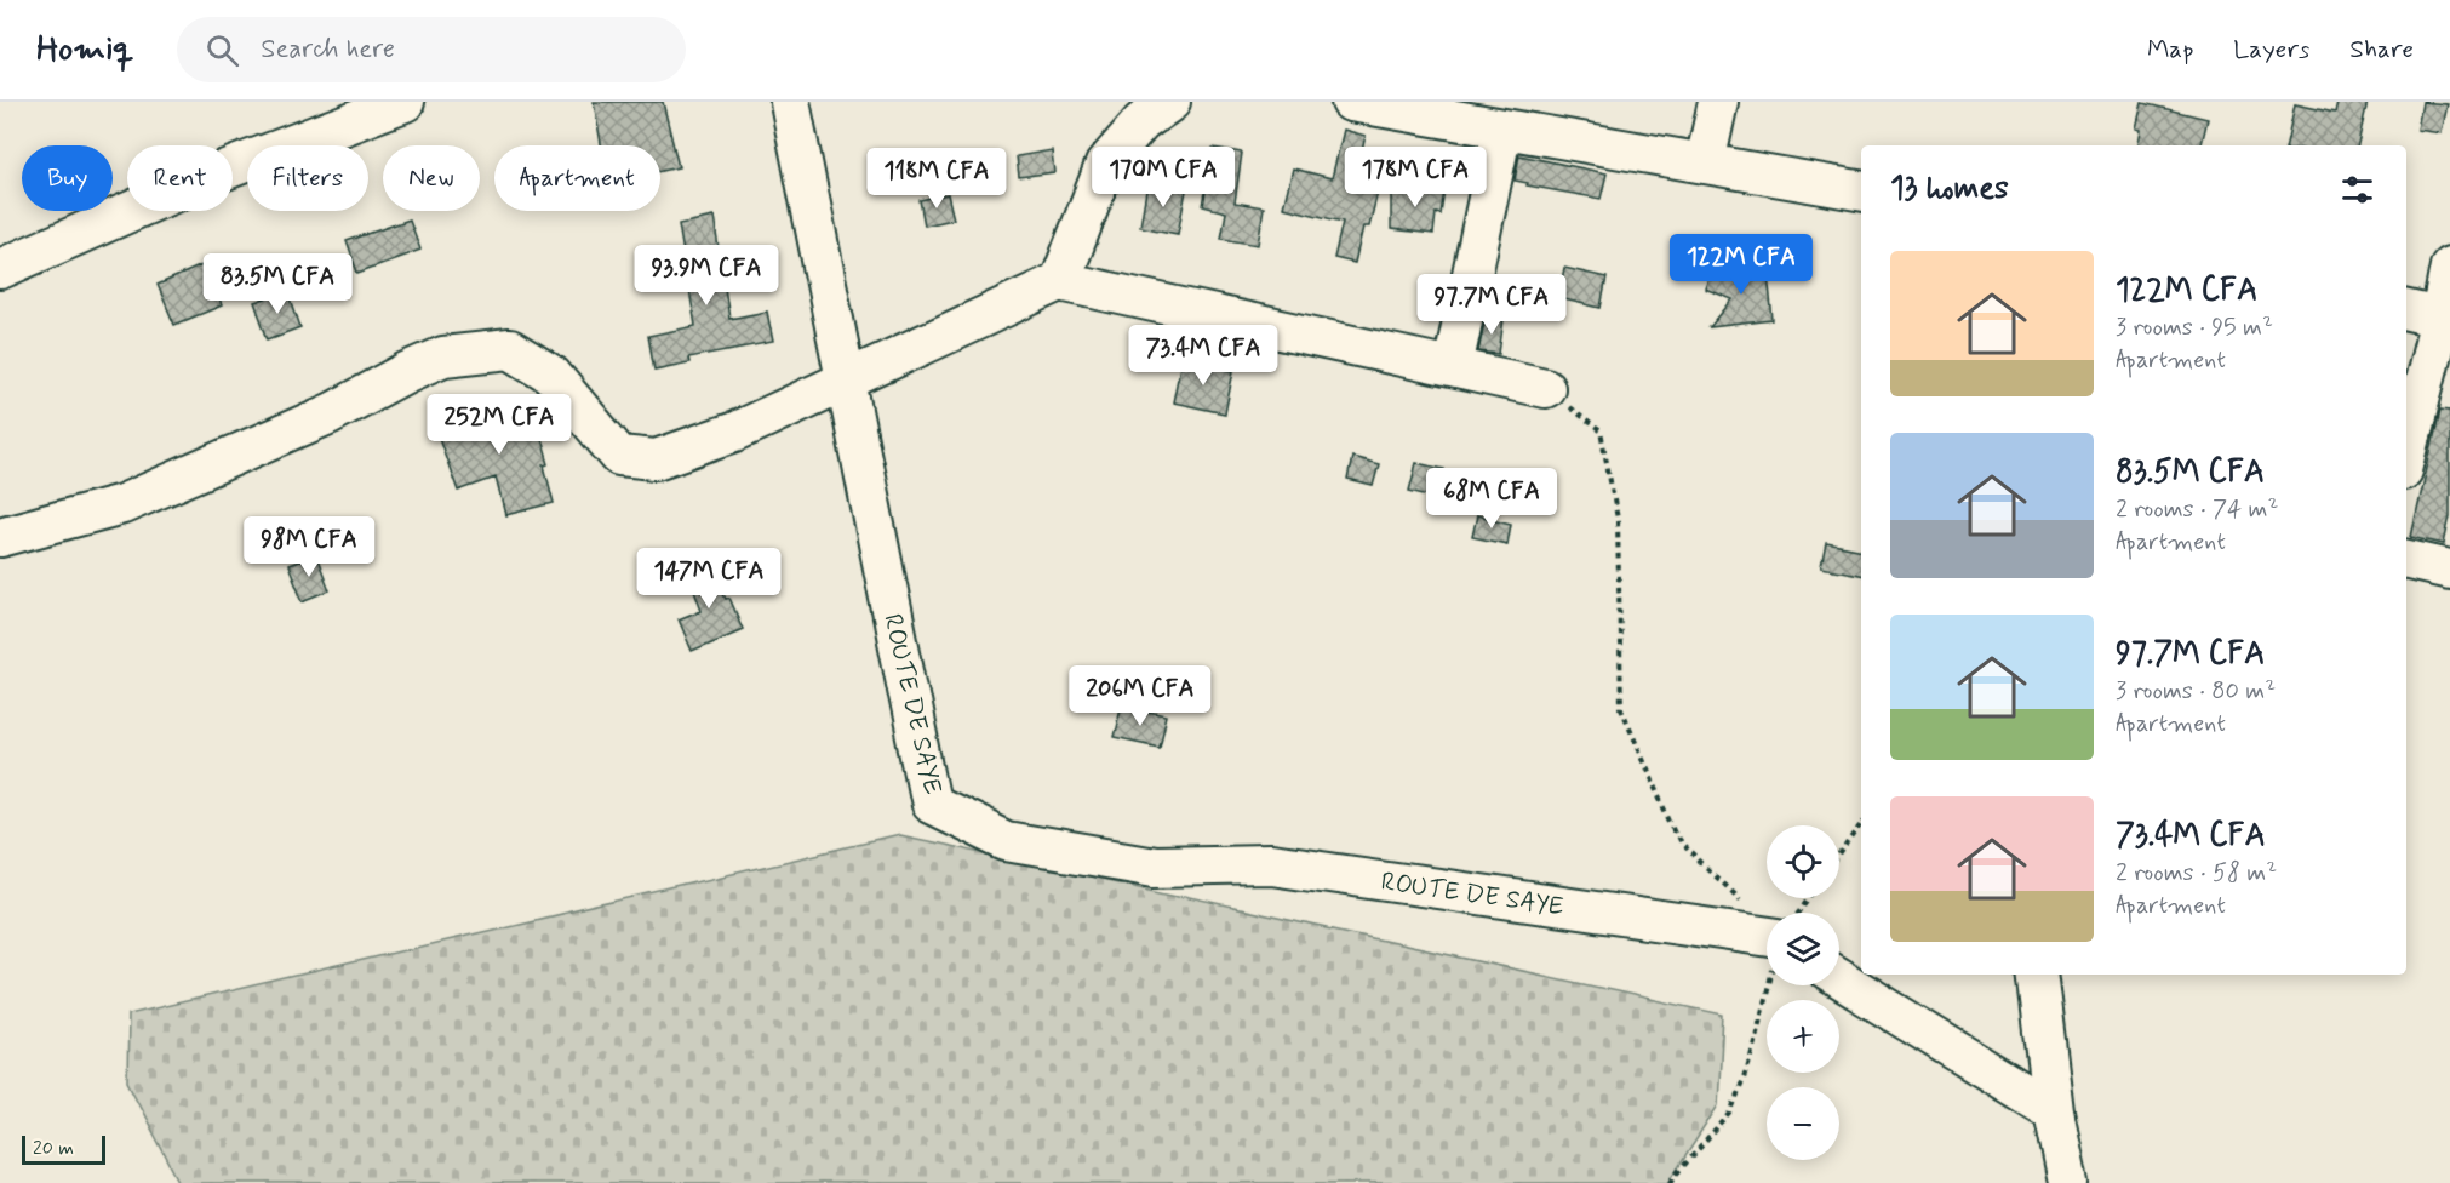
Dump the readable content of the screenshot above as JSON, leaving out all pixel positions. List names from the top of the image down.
{
  "streets": {
    "street": ["ROUTE DE SAYE"]
  },
  "scale_bar": "20 m",
  "page": {
    "header": "Homiq",
    "search": "Search here",
    "nav": ["Map", "Layers", "Share"],
    "chip": [
      "Buy",
      "Rent",
      "Filters",
      "New",
      "Apartment"
    ],
    "heading": "13 homes",
    "price": [
      "170M CFA",
      "178M CFA",
      "118M CFA",
      "122M CFA",
      "93.9M CFA",
      "83.5M CFA",
      "97.7M CFA",
      "73.4M CFA",
      "252M CFA",
      "68M CFA",
      "98M CFA",
      "147M CFA",
      "206M CFA"
    ],
    "list": [
      {
        "name": "122M CFA",
        "note": "3 rooms · 95 m² · Apartment"
      },
      {
        "name": "83.5M CFA",
        "note": "2 rooms · 74 m² · Apartment"
      },
      {
        "name": "97.7M CFA",
        "note": "3 rooms · 80 m² · Apartment"
      },
      {
        "name": "73.4M CFA",
        "note": "2 rooms · 58 m² · Apartment"
      }
    ],
    "map_buttons": ["+", "−"],
    "scale": "20 m"
  }
}
